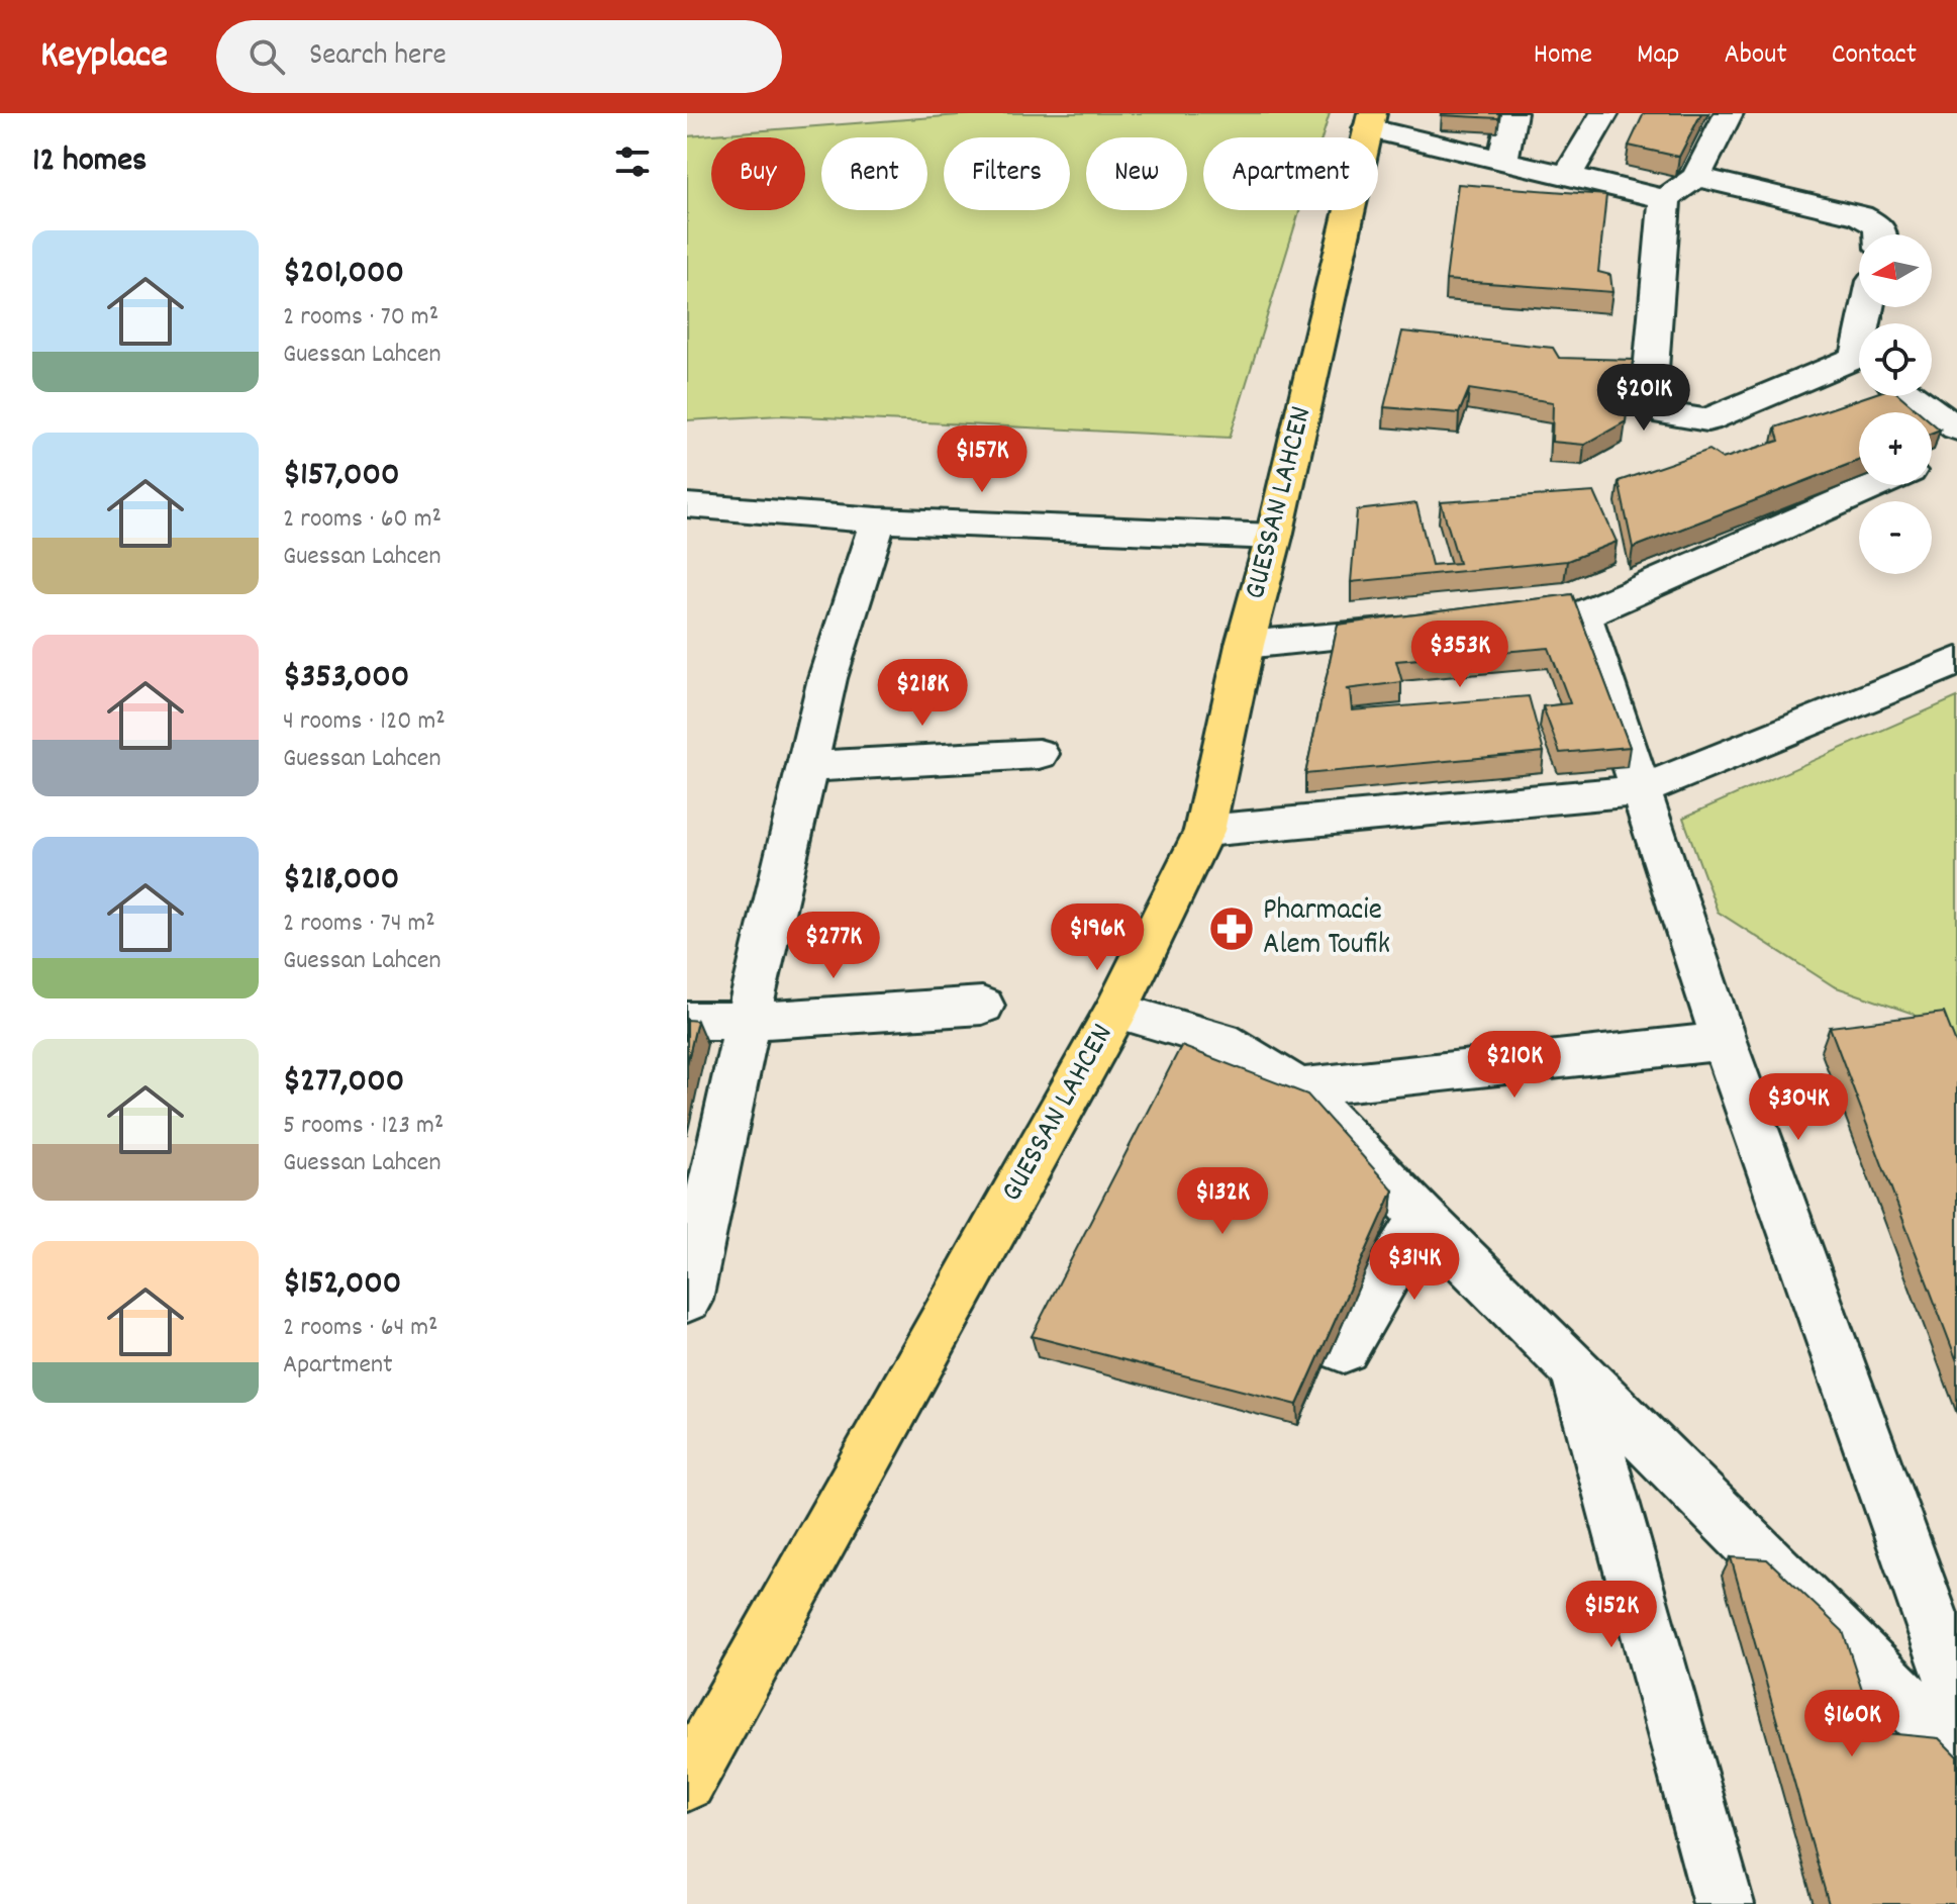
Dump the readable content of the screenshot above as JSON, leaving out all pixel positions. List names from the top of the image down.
{
  "streets": {
    "main road": ["GUESSAN LAHCEN"]
  },
  "places": {
    "pharmacy": ["Pharmacie Alem Toufik"]
  },
  "north": "left",
  "page": {
    "header": "Keyplace",
    "search": "Search here",
    "nav": [
      "Home",
      "Map",
      "About",
      "Contact"
    ],
    "heading": "12 homes",
    "chip": [
      "Buy",
      "Rent",
      "Filters",
      "New",
      "Apartment"
    ],
    "list": [
      {
        "name": "$201,000",
        "note": "2 rooms · 70 m² · Guessan Lahcen"
      },
      {
        "name": "$157,000",
        "note": "2 rooms · 60 m² · Guessan Lahcen"
      },
      {
        "name": "$353,000",
        "note": "4 rooms · 120 m² · Guessan Lahcen"
      },
      {
        "name": "$218,000",
        "note": "2 rooms · 74 m² · Guessan Lahcen"
      },
      {
        "name": "$277,000",
        "note": "5 rooms · 123 m² · Guessan Lahcen"
      },
      {
        "name": "$152,000",
        "note": "2 rooms · 64 m² · Apartment"
      }
    ],
    "map_buttons": ["+", "−"],
    "price": [
      "$201K",
      "$157K",
      "$353K",
      "$218K",
      "$196K",
      "$277K",
      "$210K",
      "$304K",
      "$132K",
      "$314K",
      "$152K",
      "$160K"
    ]
  }
}
